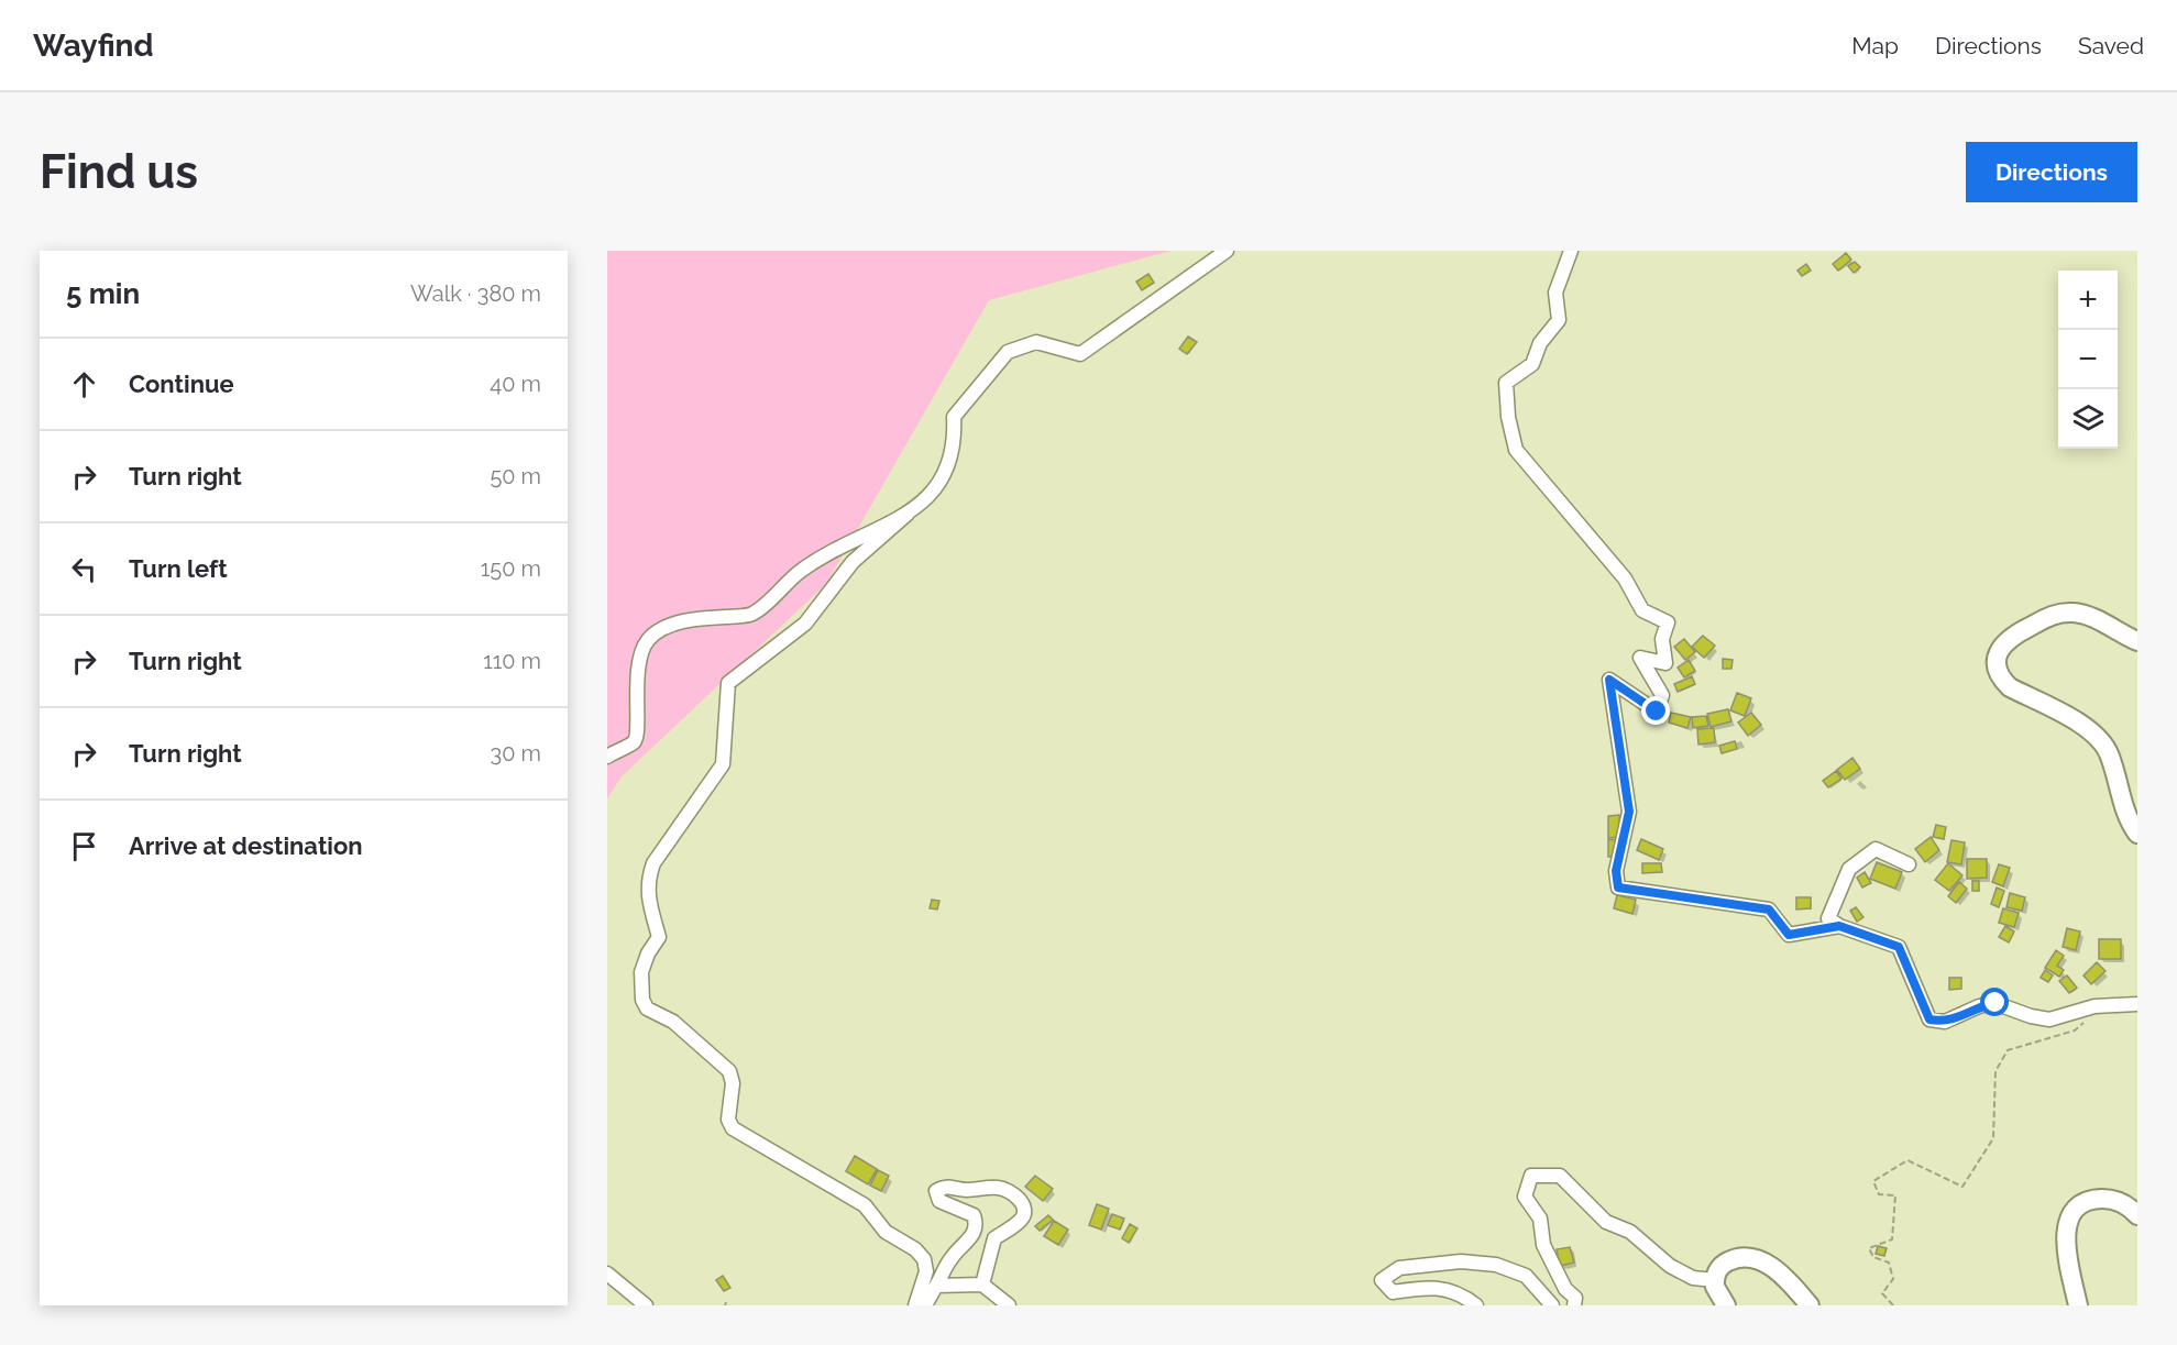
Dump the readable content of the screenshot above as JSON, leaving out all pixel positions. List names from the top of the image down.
{
  "page": {
    "header": "Wayfind",
    "nav": ["Map", "Directions", "Saved"],
    "buttons": "Directions",
    "title": "Find us",
    "heading": ["5 min", "Walk · 380 m"],
    "map_buttons": ["+", "−"],
    "list": [
      ["Continue", "40 m"],
      ["Turn right", "50 m"],
      ["Turn left", "150 m"],
      ["Turn right", "110 m"],
      ["Turn right", "30 m"],
      "Arrive at destination"
    ]
  }
}
